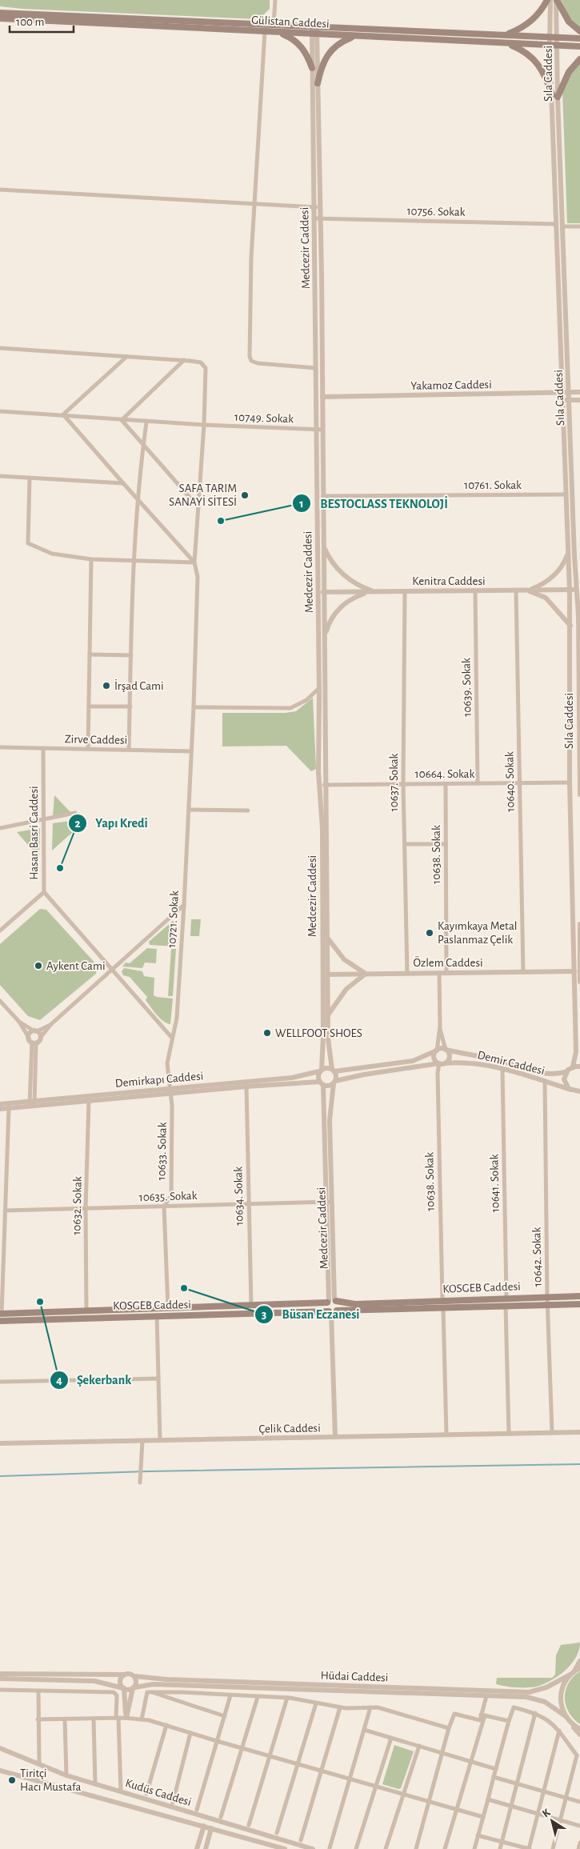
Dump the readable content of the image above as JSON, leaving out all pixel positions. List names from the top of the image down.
{
  "streets": {
    "main road": ["Gülistan Caddesi", "KOSGEB Caddesi"],
    "street": [
      "Sıla Caddesi",
      "10756. Sokak",
      "Medcezir Caddesi",
      "Yakamoz Caddesi",
      "10749. Sokak",
      "10761. Sokak",
      "Kenitra Caddesi",
      "10639. Sokak",
      "Zirve Caddesi",
      "10664. Sokak",
      "10640. Sokak",
      "10637. Sokak",
      "Hasan Basri Caddesi",
      "10638. Sokak",
      "10721. Sokak",
      "Özlem Caddesi",
      "Demir Caddesi",
      "Demirkapı Caddesi",
      "10633. Sokak",
      "10641. Sokak",
      "10635. Sokak",
      "10634. Sokak",
      "10632. Sokak",
      "10642. Sokak",
      "Çelik Caddesi",
      "Hüdai Caddesi",
      "Kudüs Caddesi"
    ]
  },
  "crossings": [
    ["Gülistan Caddesi", "Sıla Caddesi"],
    ["Gülistan Caddesi", "Medcezir Caddesi"],
    ["Sıla Caddesi", "Yakamoz Caddesi"],
    ["Sıla Caddesi", "Kenitra Caddesi"],
    ["10756. Sokak", "Medcezir Caddesi"],
    ["Medcezir Caddesi", "Yakamoz Caddesi"],
    ["Medcezir Caddesi", "10749. Sokak"],
    ["Medcezir Caddesi", "10761. Sokak"],
    ["Medcezir Caddesi", "Kenitra Caddesi"],
    ["Medcezir Caddesi", "10664. Sokak"],
    ["Medcezir Caddesi", "Özlem Caddesi"],
    ["Medcezir Caddesi", "Demirkapı Caddesi"],
    ["Medcezir Caddesi", "10635. Sokak"],
    ["Medcezir Caddesi", "KOSGEB Caddesi"],
    ["10749. Sokak", "10721. Sokak"],
    ["Kenitra Caddesi", "10639. Sokak"],
    ["Kenitra Caddesi", "10640. Sokak"],
    ["Kenitra Caddesi", "10637. Sokak"],
    ["10639. Sokak", "10664. Sokak"],
    ["Zirve Caddesi", "Hasan Basri Caddesi"],
    ["Zirve Caddesi", "10721. Sokak"],
    ["10664. Sokak", "10640. Sokak"],
    ["10664. Sokak", "10637. Sokak"],
    ["10664. Sokak", "10638. Sokak"],
    ["10640. Sokak", "Özlem Caddesi"],
    ["10637. Sokak", "Özlem Caddesi"],
    ["Hasan Basri Caddesi", "10721. Sokak"],
    ["10638. Sokak", "Özlem Caddesi"],
    ["10638. Sokak", "Demir Caddesi"],
    ["10638. Sokak", "KOSGEB Caddesi"],
    ["10721. Sokak", "Demirkapı Caddesi"],
    ["10721. Sokak", "10633. Sokak"],
    ["Demir Caddesi", "10641. Sokak"],
    ["Demir Caddesi", "10642. Sokak"],
    ["Demirkapı Caddesi", "10633. Sokak"],
    ["Demirkapı Caddesi", "10634. Sokak"],
    ["Demirkapı Caddesi", "10632. Sokak"],
    ["10633. Sokak", "10635. Sokak"],
    ["10633. Sokak", "KOSGEB Caddesi"],
    ["10641. Sokak", "KOSGEB Caddesi"],
    ["10635. Sokak", "10634. Sokak"],
    ["10635. Sokak", "10632. Sokak"],
    ["10634. Sokak", "KOSGEB Caddesi"],
    ["10632. Sokak", "KOSGEB Caddesi"],
    ["10642. Sokak", "KOSGEB Caddesi"],
    ["10642. Sokak", "Çelik Caddesi"]
  ],
  "places": [
    "SAFA TARIM SANAYİ SİTESİ",
    "BESTOCLASS TEKNOLOJİ",
    "İrşad Cami",
    "Yapı Kredi",
    "Kayımkaya Metal Paslanmaz Çelik",
    "Aykent Cami",
    "WELLFOOT SHOES",
    "Büsan Eczanesi",
    "Şekerbank",
    "Tiritçi Hacı Mustafa"
  ],
  "scale_bar": "100 m",
  "north": "top left"
}
